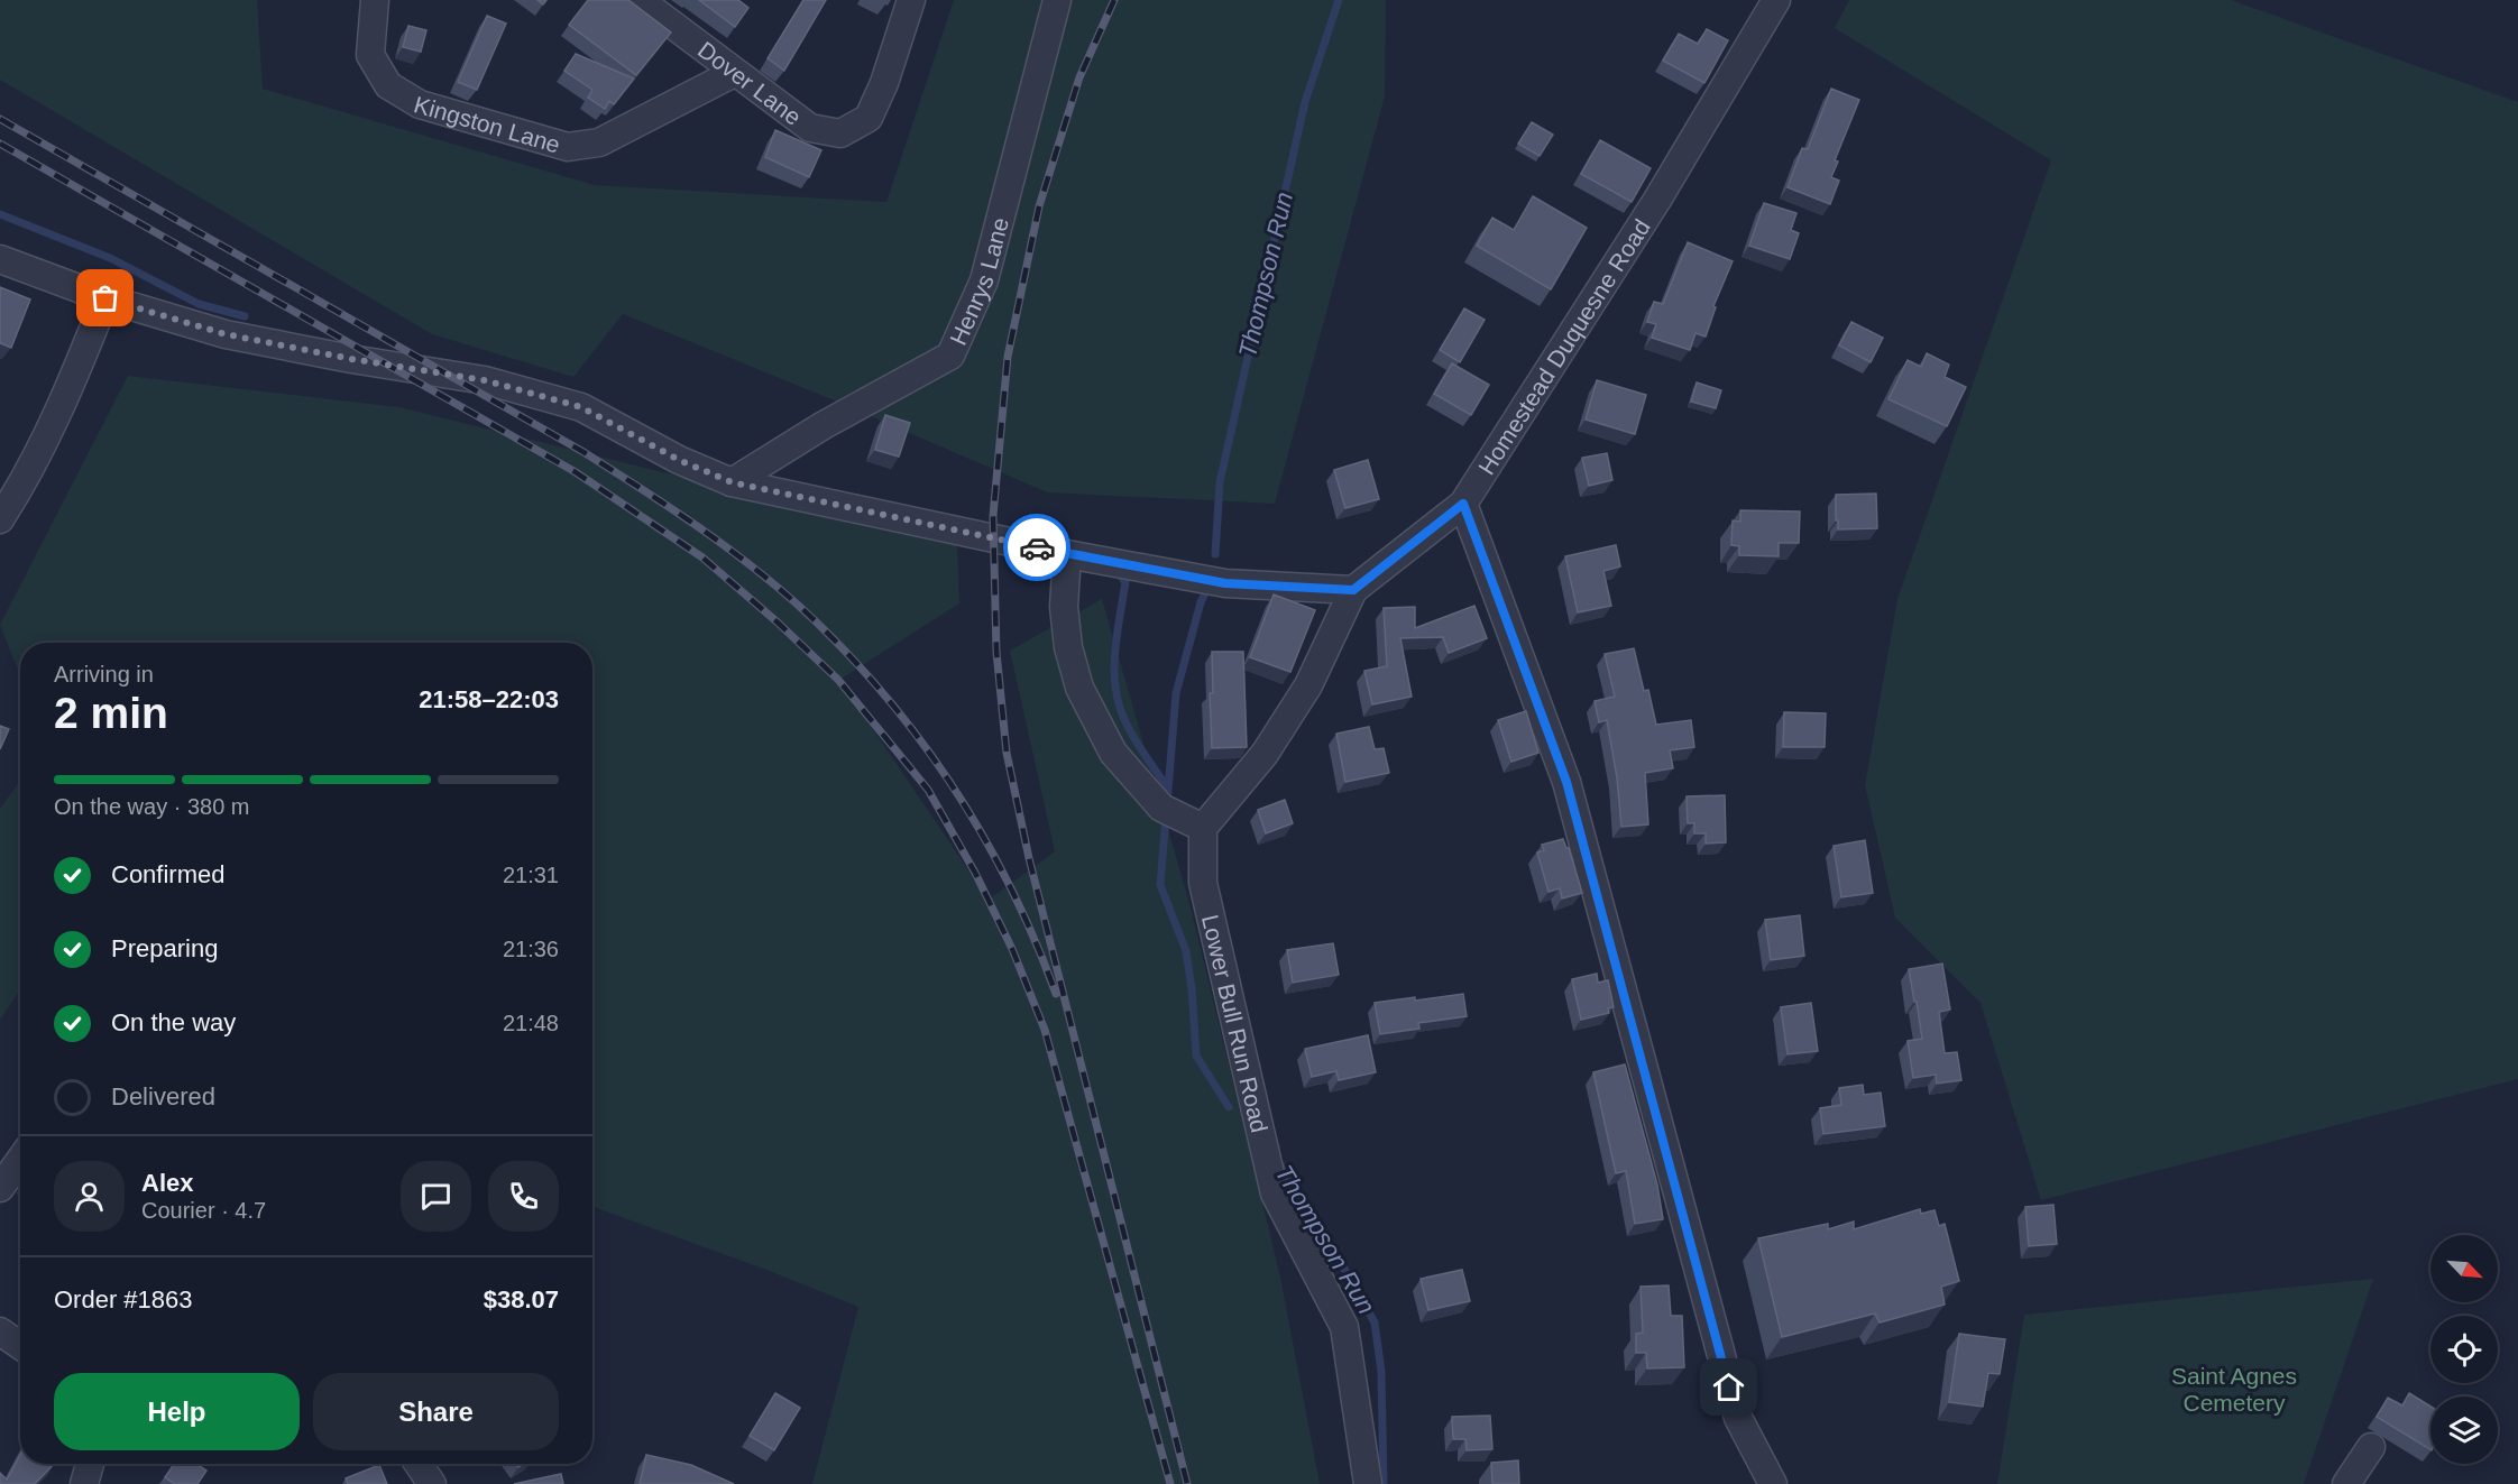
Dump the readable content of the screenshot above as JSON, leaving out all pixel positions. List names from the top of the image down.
{
  "streets": {
    "street": [
      "Dover Lane",
      "Kingston Lane",
      "Henrys Lane",
      "Homestead Duquesne Road",
      "Lower Bull Run Road"
    ]
  },
  "crossings": [
    ["Dover Lane", "Kingston Lane"]
  ],
  "water": ["Thompson Run"],
  "parks": ["Saint Agnes Cemetery"],
  "north": "bottom right",
  "page": {
    "heading": ["2 min", "Arriving in", "21:58–22:03"],
    "panel": [
      "Alex",
      "Courier · 4.7",
      "Order #1863",
      "$38.07"
    ],
    "bar": "On the way · 380 m",
    "list": [
      ["Confirmed", "21:31"],
      ["Preparing", "21:36"],
      ["On the way", "21:48"],
      "Delivered"
    ],
    "buttons": ["Help", "Share"]
  }
}
